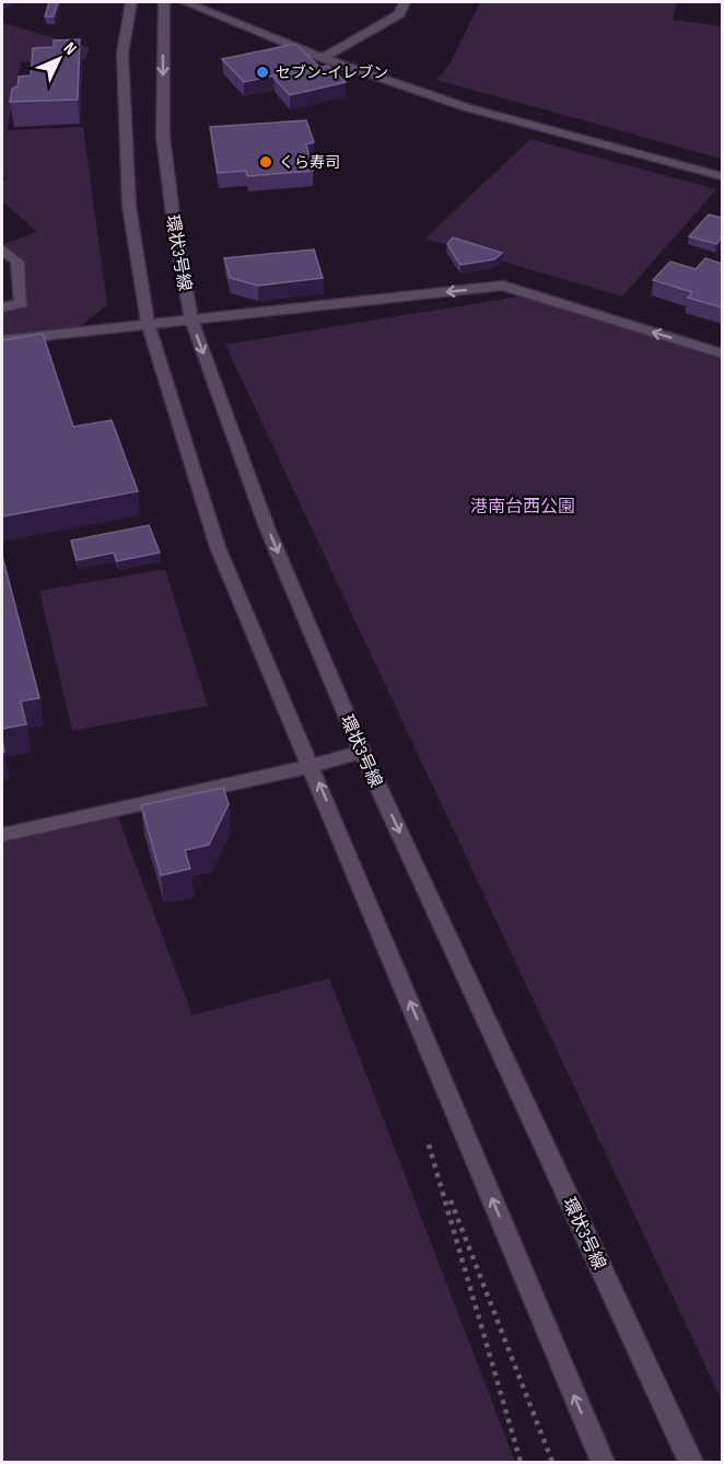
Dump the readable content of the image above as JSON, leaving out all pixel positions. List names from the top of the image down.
{
  "streets": {
    "street": ["環状3号線"]
  },
  "parks": ["港南台西公園"],
  "places": ["セブン-イレブン", "くら寿司"],
  "north": "top right"
}
